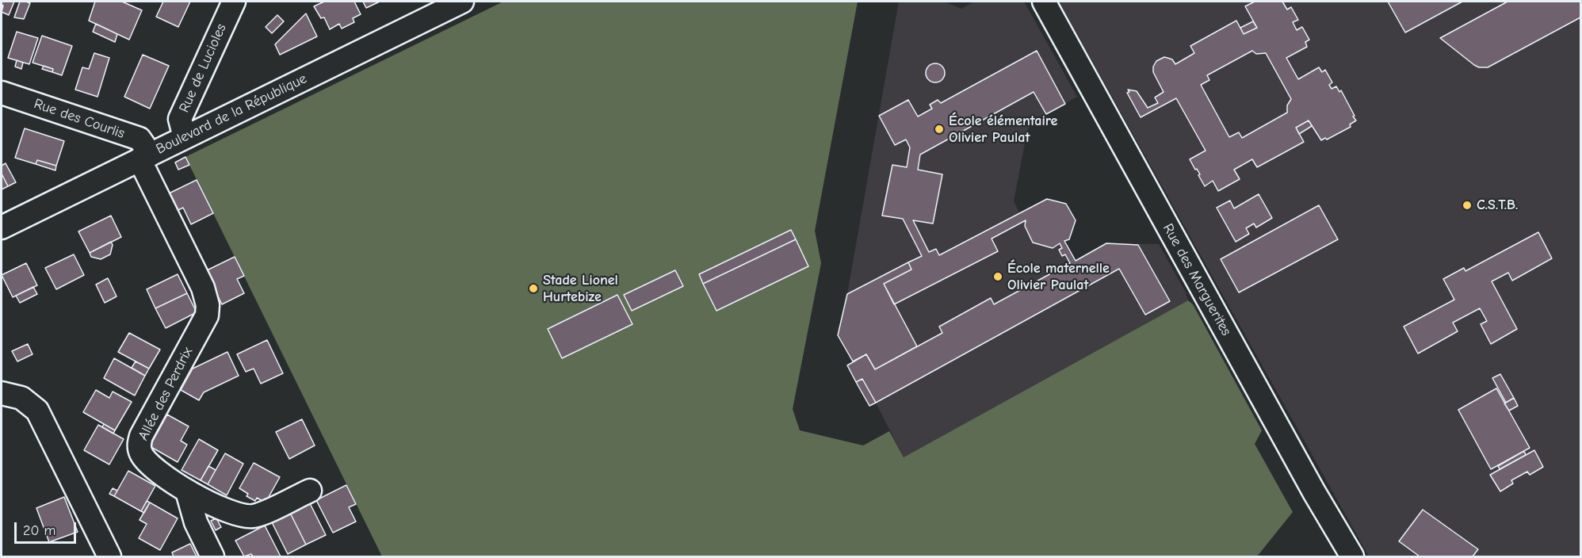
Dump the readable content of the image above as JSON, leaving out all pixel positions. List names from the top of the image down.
{
  "streets": {
    "street": [
      "Rue de Lucioles",
      "Boulevard de la République",
      "Rue des Courlis",
      "Rue des Marguerites",
      "Allée des Perdrix"
    ]
  },
  "crossings": [
    ["Rue de Lucioles", "Boulevard de la République"],
    ["Boulevard de la République", "Rue des Courlis"],
    ["Boulevard de la République", "Allée des Perdrix"],
    ["Rue des Courlis", "Allée des Perdrix"]
  ],
  "places": [
    "École élémentaire Olivier Paulat",
    "C.S.T.B.",
    "École maternelle Olivier Paulat",
    "Stade Lionel Hurtebize"
  ],
  "scale_bar": "20 m"
}
